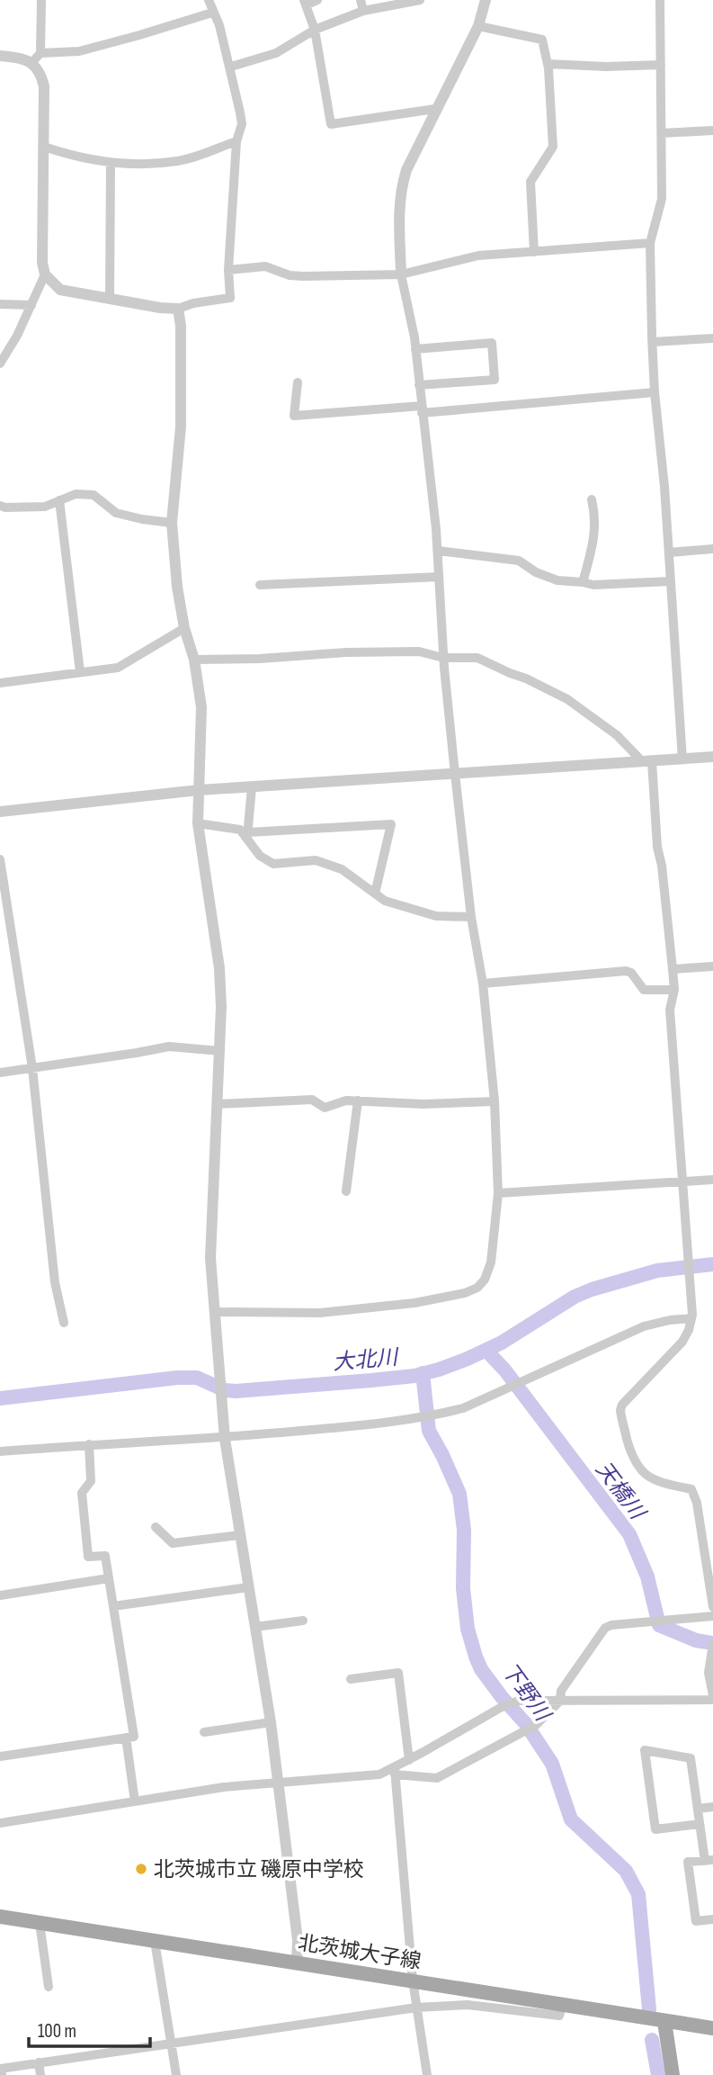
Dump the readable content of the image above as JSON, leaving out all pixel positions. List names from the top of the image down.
{
  "streets": {
    "main road": ["北茨城大子線"]
  },
  "water": ["大北川", "天橋川", "下野川"],
  "places": ["北茨城市立 磯原中学校"],
  "scale_bar": "100 m"
}
